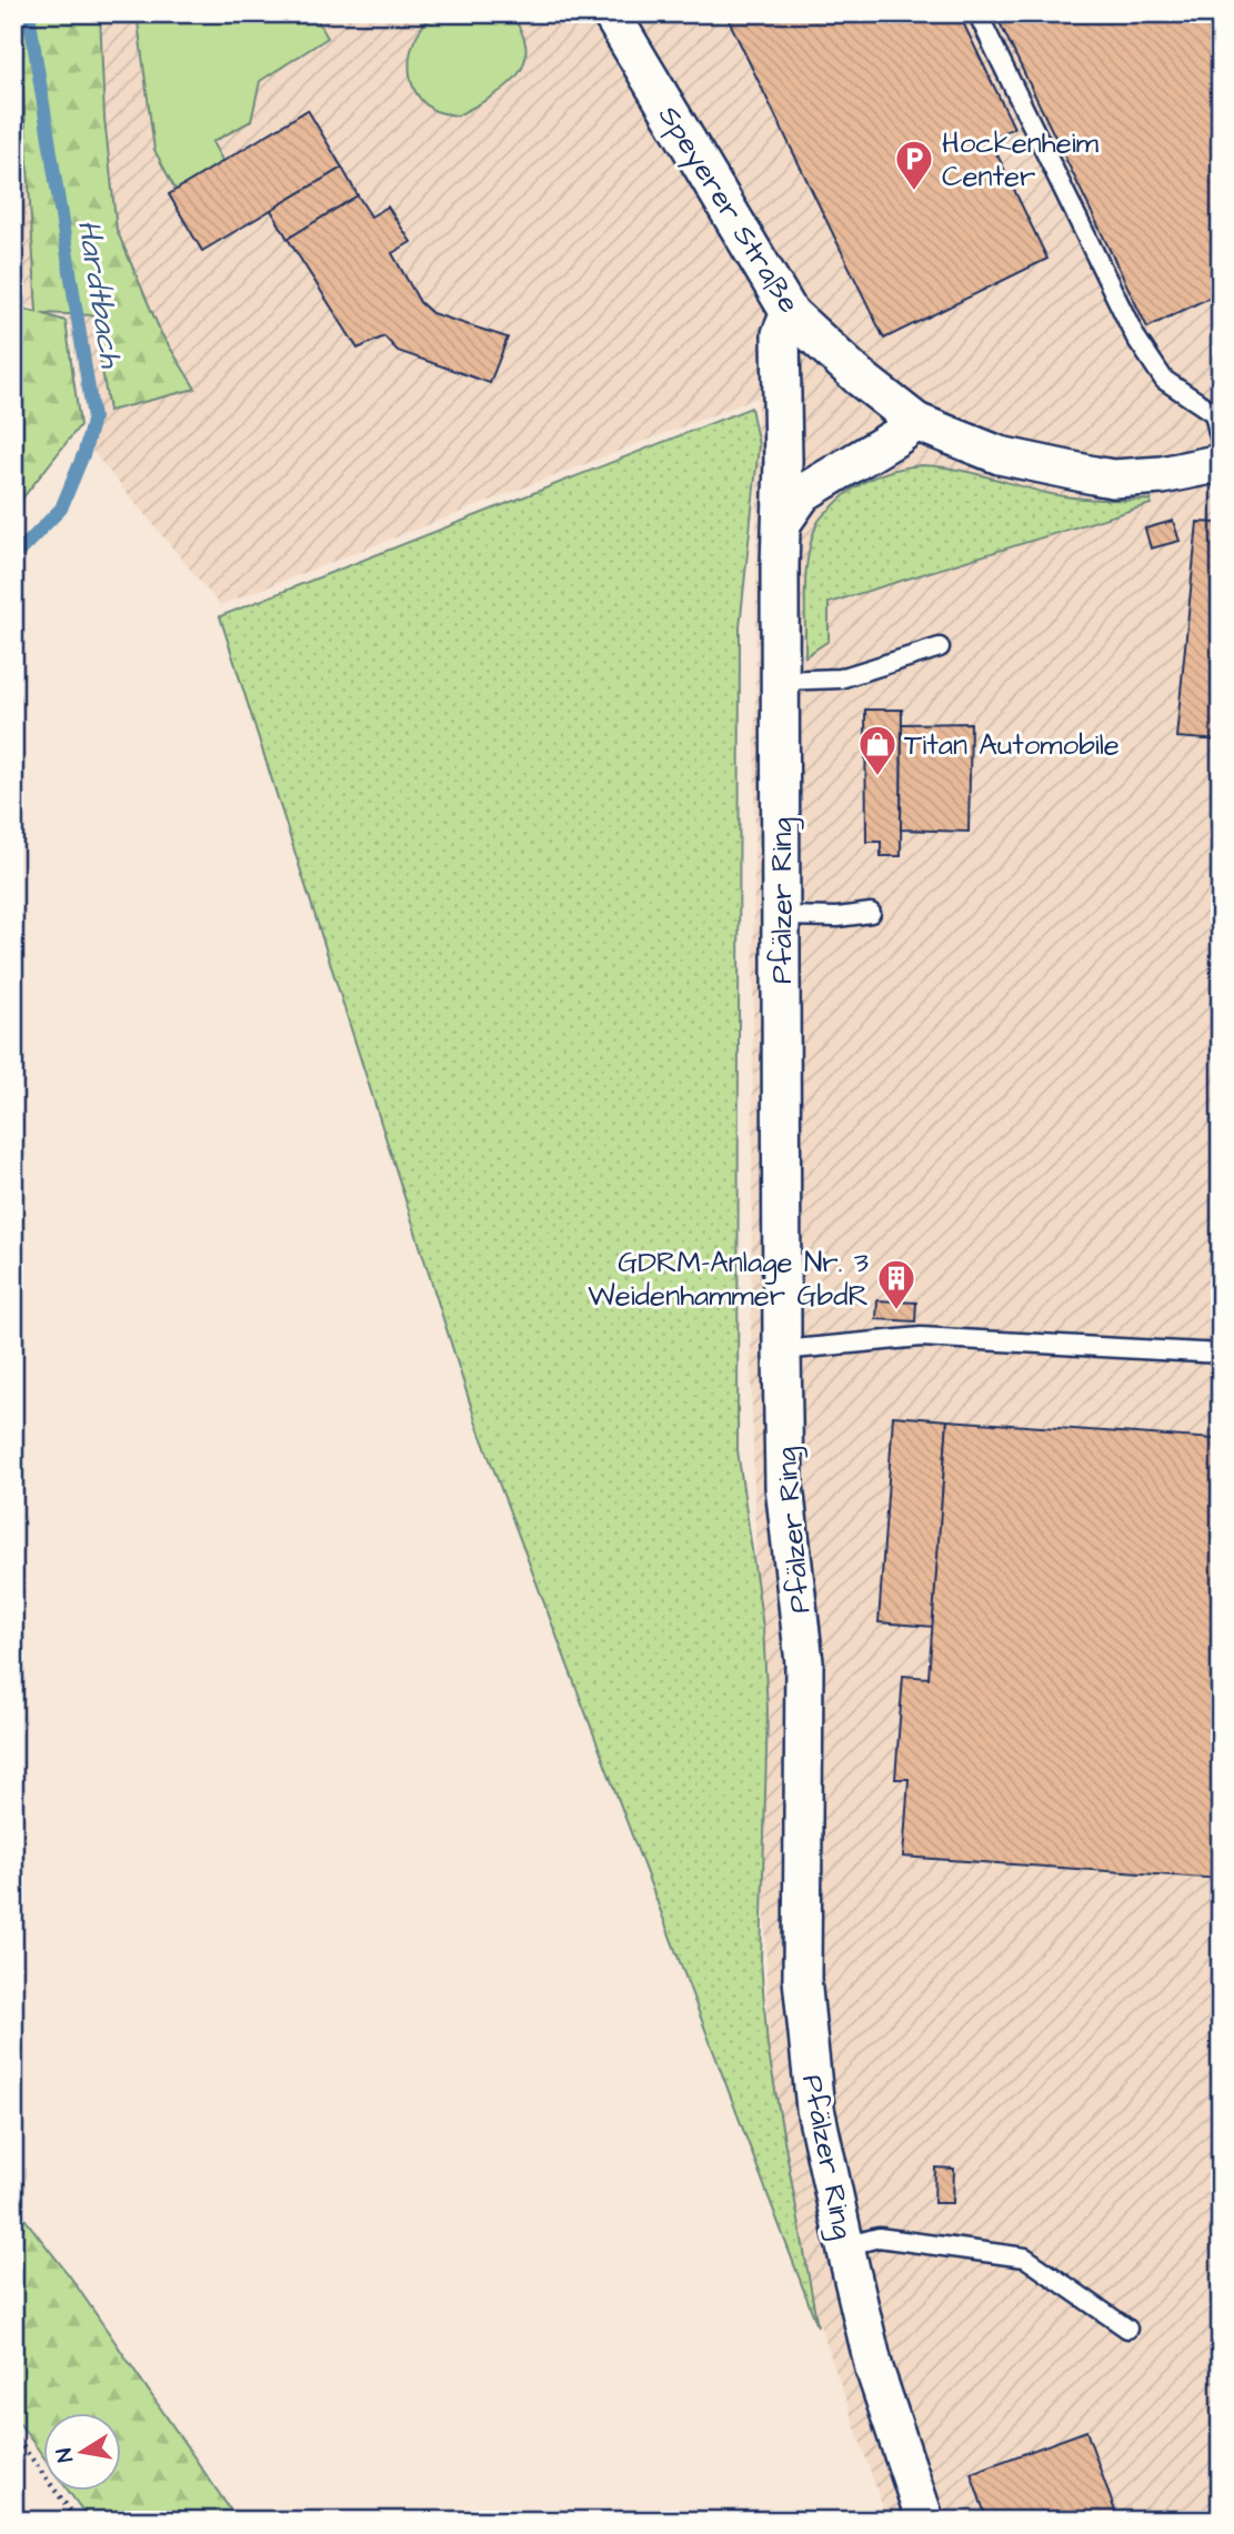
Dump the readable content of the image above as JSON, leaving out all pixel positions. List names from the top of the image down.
{
  "streets": {
    "street": ["Speyerer Straße", "Pfälzer Ring"]
  },
  "crossings": [
    ["Speyerer Straße", "Pfälzer Ring"]
  ],
  "water": ["Hardtbach"],
  "places": {
    "parking": ["Hockenheim Center"],
    "shop": ["Titan Automobile"],
    "building": ["GDRM-Anlage Nr. 3 Weidenhammer GbdR"]
  },
  "north": "left"
}
